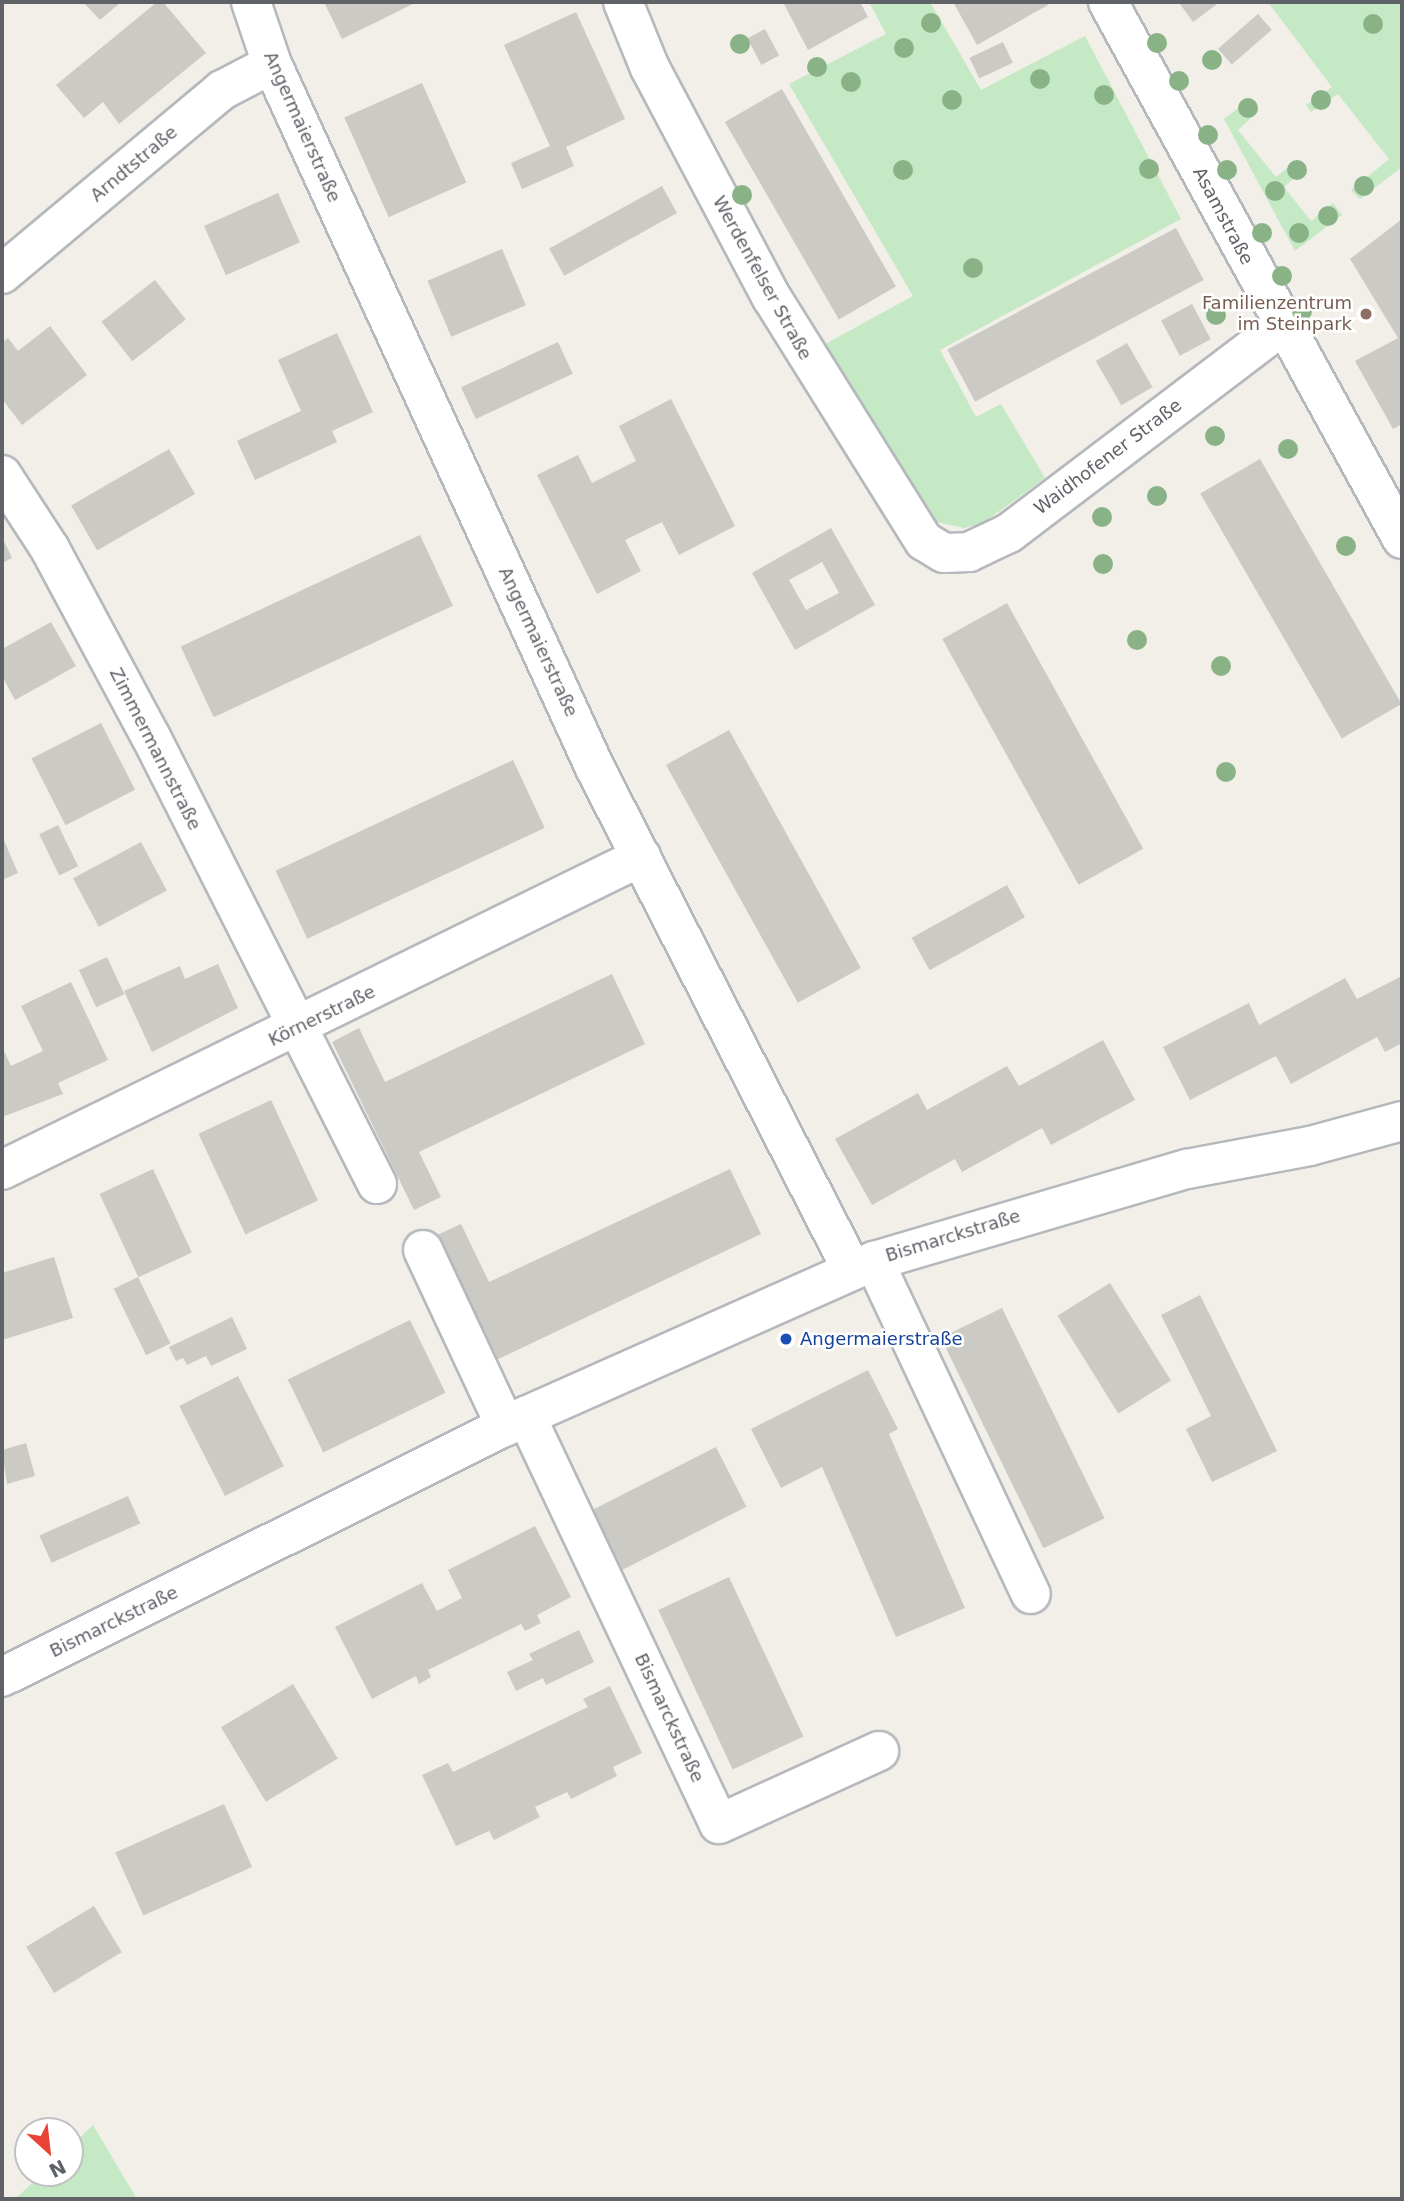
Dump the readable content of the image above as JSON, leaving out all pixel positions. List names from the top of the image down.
{
  "streets": {
    "street": [
      "Angermaierstraße",
      "Arndtstraße",
      "Asamstraße",
      "Werdenfelser Straße",
      "Waidhofener Straße",
      "Zimmermannstraße",
      "Körnerstraße",
      "Bismarckstraße"
    ]
  },
  "crossings": [
    ["Angermaierstraße", "Arndtstraße"],
    ["Angermaierstraße", "Körnerstraße"],
    ["Angermaierstraße", "Bismarckstraße"],
    ["Asamstraße", "Waidhofener Straße"],
    ["Werdenfelser Straße", "Waidhofener Straße"],
    ["Zimmermannstraße", "Körnerstraße"]
  ],
  "places": ["Familienzentrum im Steinpark", "Angermaierstraße"],
  "north": "bottom right"
}
